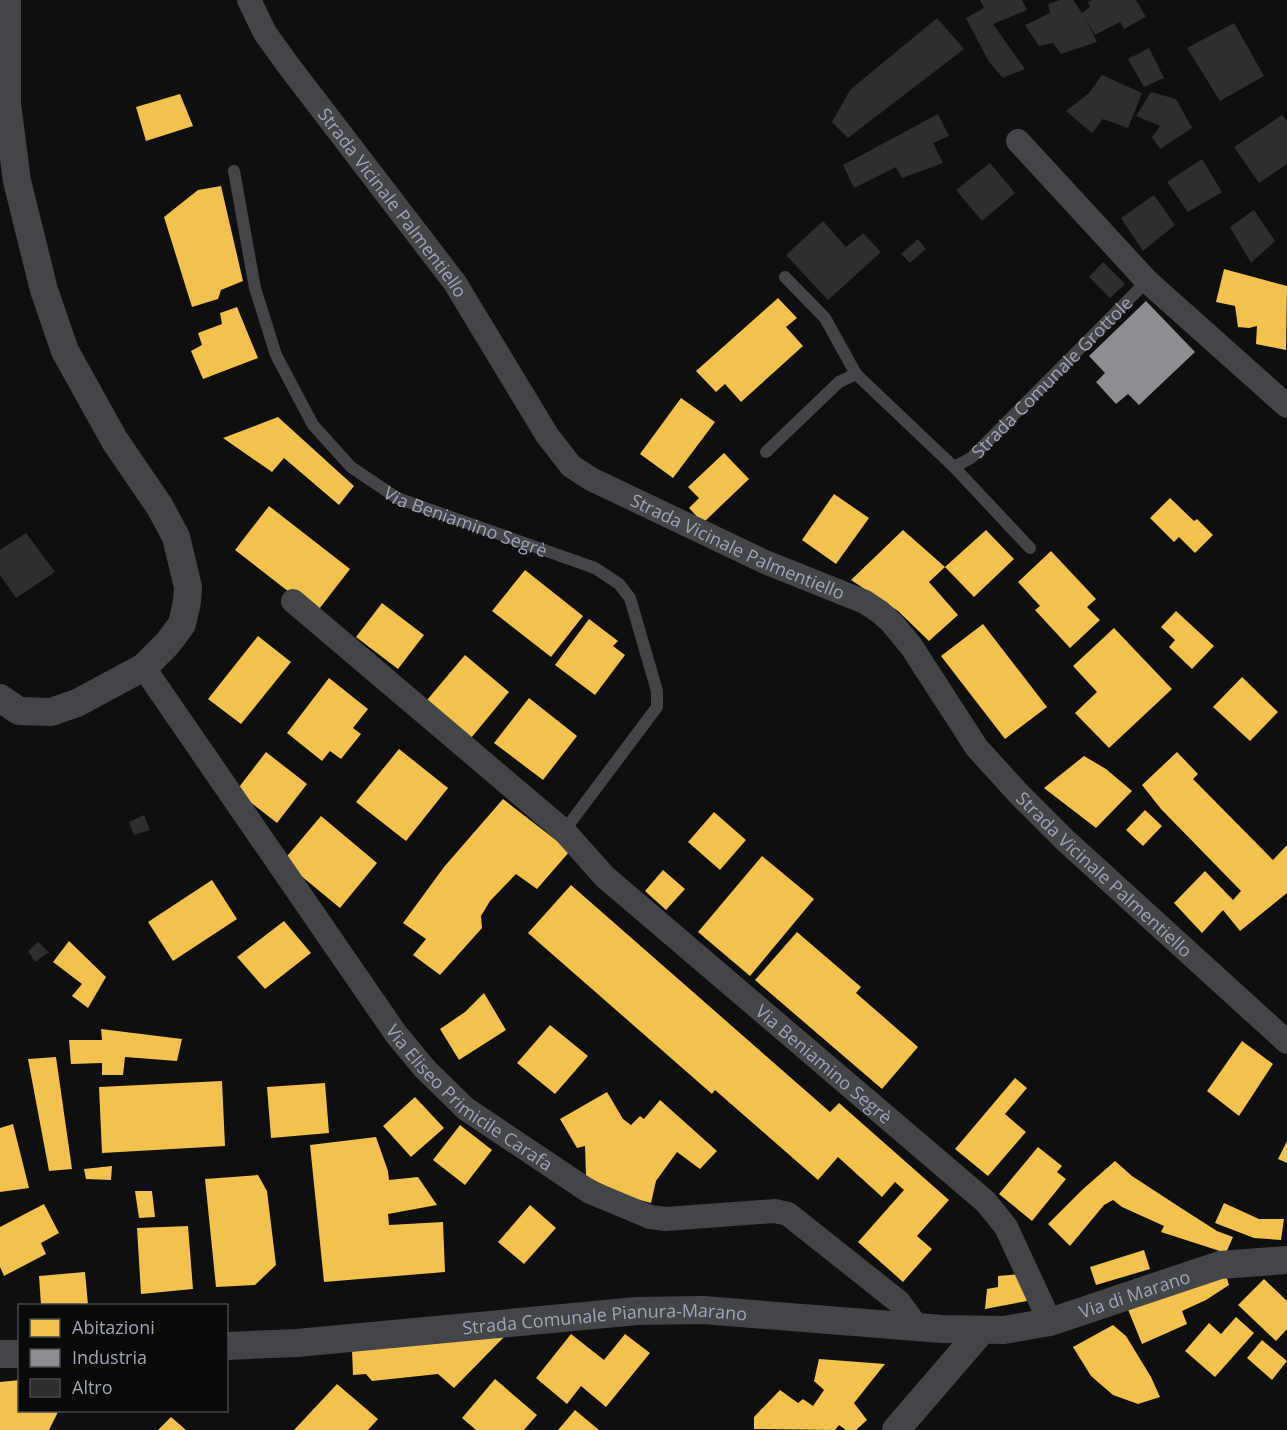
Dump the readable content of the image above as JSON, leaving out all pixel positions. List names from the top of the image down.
{
  "streets": {
    "street": [
      "Strada Vicinale Palmentiello",
      "Strada Comunale Grottole",
      "Via Beniamino Segrè",
      "Via Eliseo Primicile Carafa",
      "Via di Marano",
      "Strada Comunale Pianura-Marano"
    ]
  },
  "crossings": [
    ["Via Beniamino Segrè", "Via di Marano"],
    ["Via Eliseo Primicile Carafa", "Strada Comunale Pianura-Marano"],
    ["Via di Marano", "Strada Comunale Pianura-Marano"]
  ],
  "legend": ["Abitazioni", "Industria", "Altro"]
}
